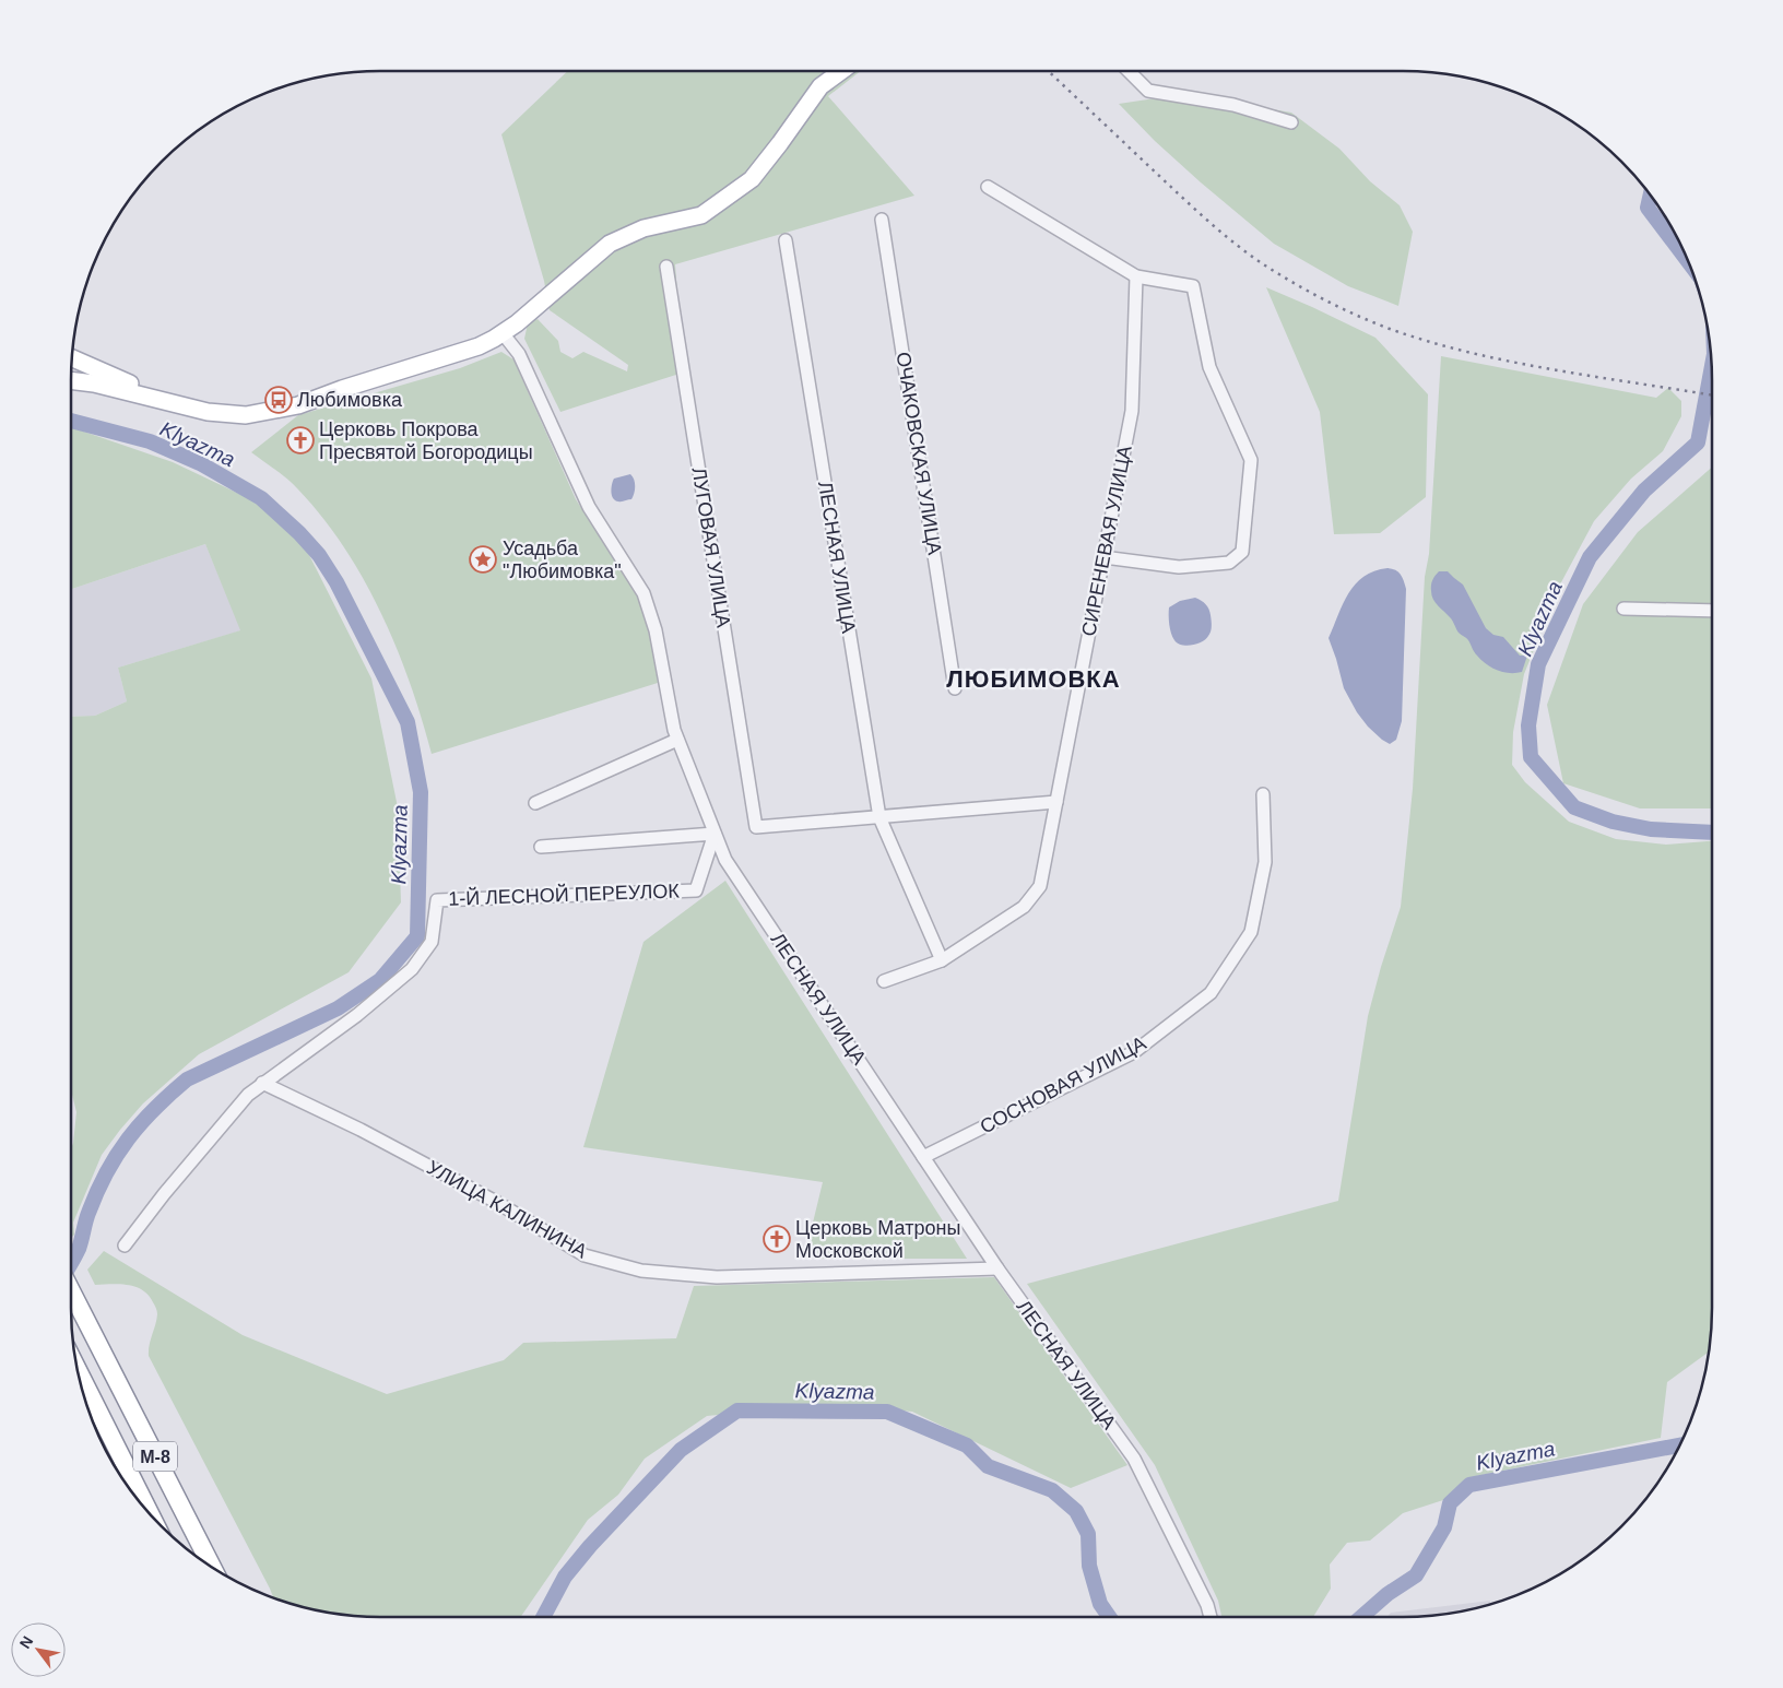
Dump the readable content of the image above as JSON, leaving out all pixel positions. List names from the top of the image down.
{
  "streets": {
    "highway": ["М-8"],
    "street": [
      "ОЧАКОВСКАЯ УЛИЦА",
      "СИРЕНЕВАЯ УЛИЦА",
      "ЛУГОВАЯ УЛИЦА",
      "ЛЕСНАЯ УЛИЦА",
      "1-Й ЛЕСНОЙ ПЕРЕУЛОК",
      "СОСНОВАЯ УЛИЦА",
      "УЛИЦА КАЛИНИНА"
    ]
  },
  "crossings": [
    ["СИРЕНЕВАЯ УЛИЦА", "ЛЕСНАЯ УЛИЦА"],
    ["ЛУГОВАЯ УЛИЦА", "ЛЕСНАЯ УЛИЦА"],
    ["ЛЕСНАЯ УЛИЦА", "1-Й ЛЕСНОЙ ПЕРЕУЛОК"],
    ["ЛЕСНАЯ УЛИЦА", "СОСНОВАЯ УЛИЦА"],
    ["ЛЕСНАЯ УЛИЦА", "УЛИЦА КАЛИНИНА"],
    ["1-Й ЛЕСНОЙ ПЕРЕУЛОК", "УЛИЦА КАЛИНИНА"]
  ],
  "districts": ["ЛЮБИМОВКА"],
  "water": ["Klyazma"],
  "places": {
    "bus stop": ["Любимовка"],
    "church": ["Церковь Покрова Пресвятой Богородицы", "Церковь Матроны Московской"],
    "place": ["Усадьба \"Любимовка\""]
  },
  "north": "top left"
}
